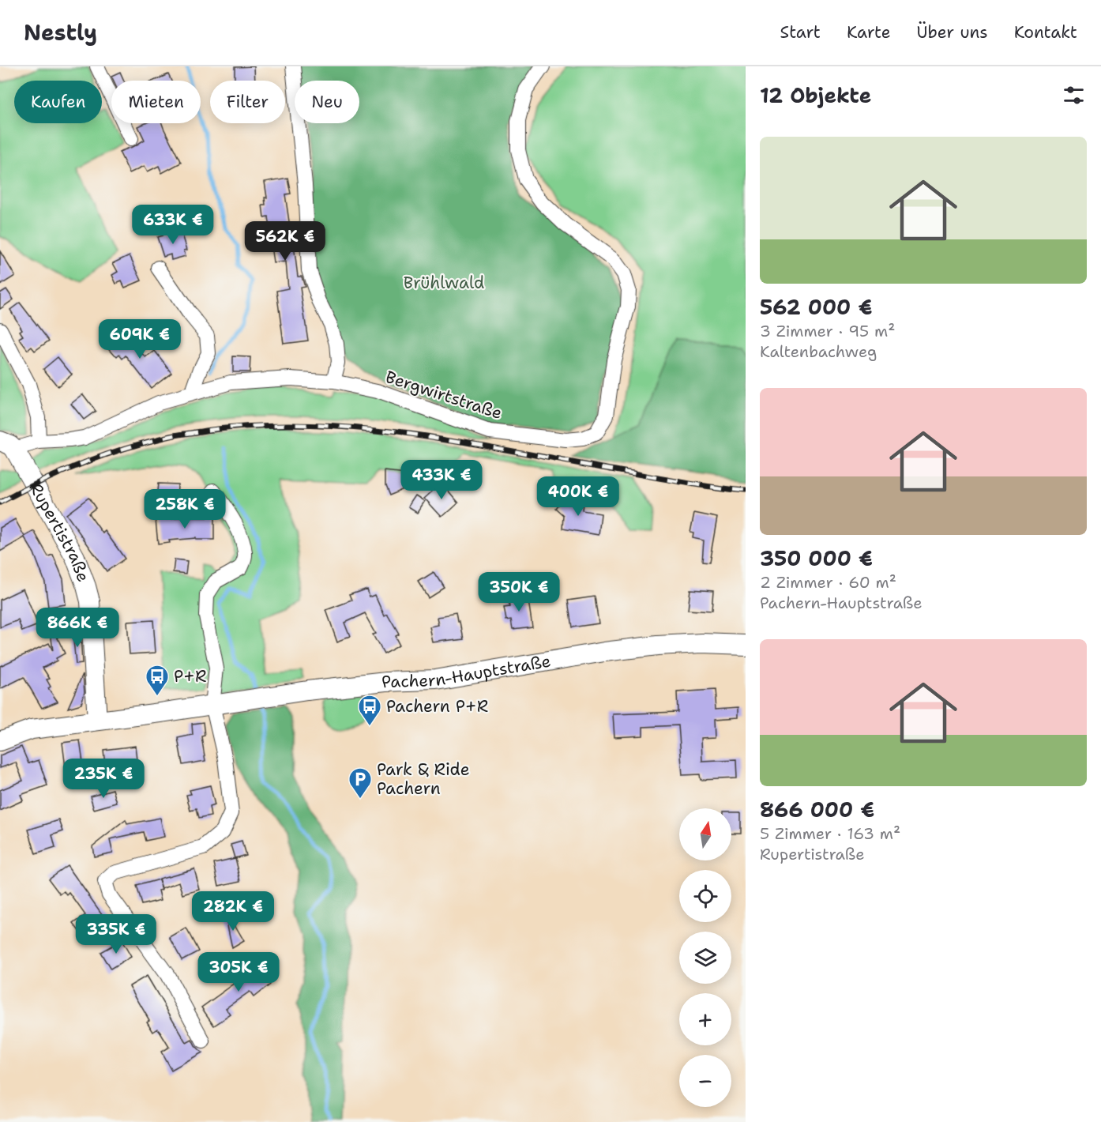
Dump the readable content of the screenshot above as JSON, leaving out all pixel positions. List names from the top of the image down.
{
  "streets": {
    "main road": ["Rupertistraße", "Pachern-Hauptstraße"],
    "street": ["Bergwirtstraße"]
  },
  "crossings": [
    ["Bergwirtstraße", "Rupertistraße"],
    ["Rupertistraße", "Pachern-Hauptstraße"]
  ],
  "parks": ["Brühlwald"],
  "places": {
    "bus stop": ["P+R", "Pachern P+R"],
    "parking": ["Park & Ride Pachern"]
  },
  "north": "top",
  "page": {
    "header": "Nestly",
    "nav": [
      "Start",
      "Karte",
      "Über uns",
      "Kontakt"
    ],
    "heading": "12 Objekte",
    "chip": [
      "Kaufen",
      "Mieten",
      "Filter",
      "Neu"
    ],
    "list": [
      {
        "name": "562 000 €",
        "note": "3 Zimmer · 95 m² · Kaltenbachweg"
      },
      {
        "name": "350 000 €",
        "note": "2 Zimmer · 60 m² · Pachern-Hauptstraße"
      },
      {
        "name": "866 000 €",
        "note": "5 Zimmer · 163 m² · Rupertistraße"
      }
    ],
    "price": [
      "633K €",
      "562K €",
      "609K €",
      "433K €",
      "400K €",
      "258K €",
      "350K €",
      "866K €",
      "235K €",
      "282K €",
      "335K €",
      "305K €"
    ],
    "map_buttons": ["+", "−"]
  }
}
